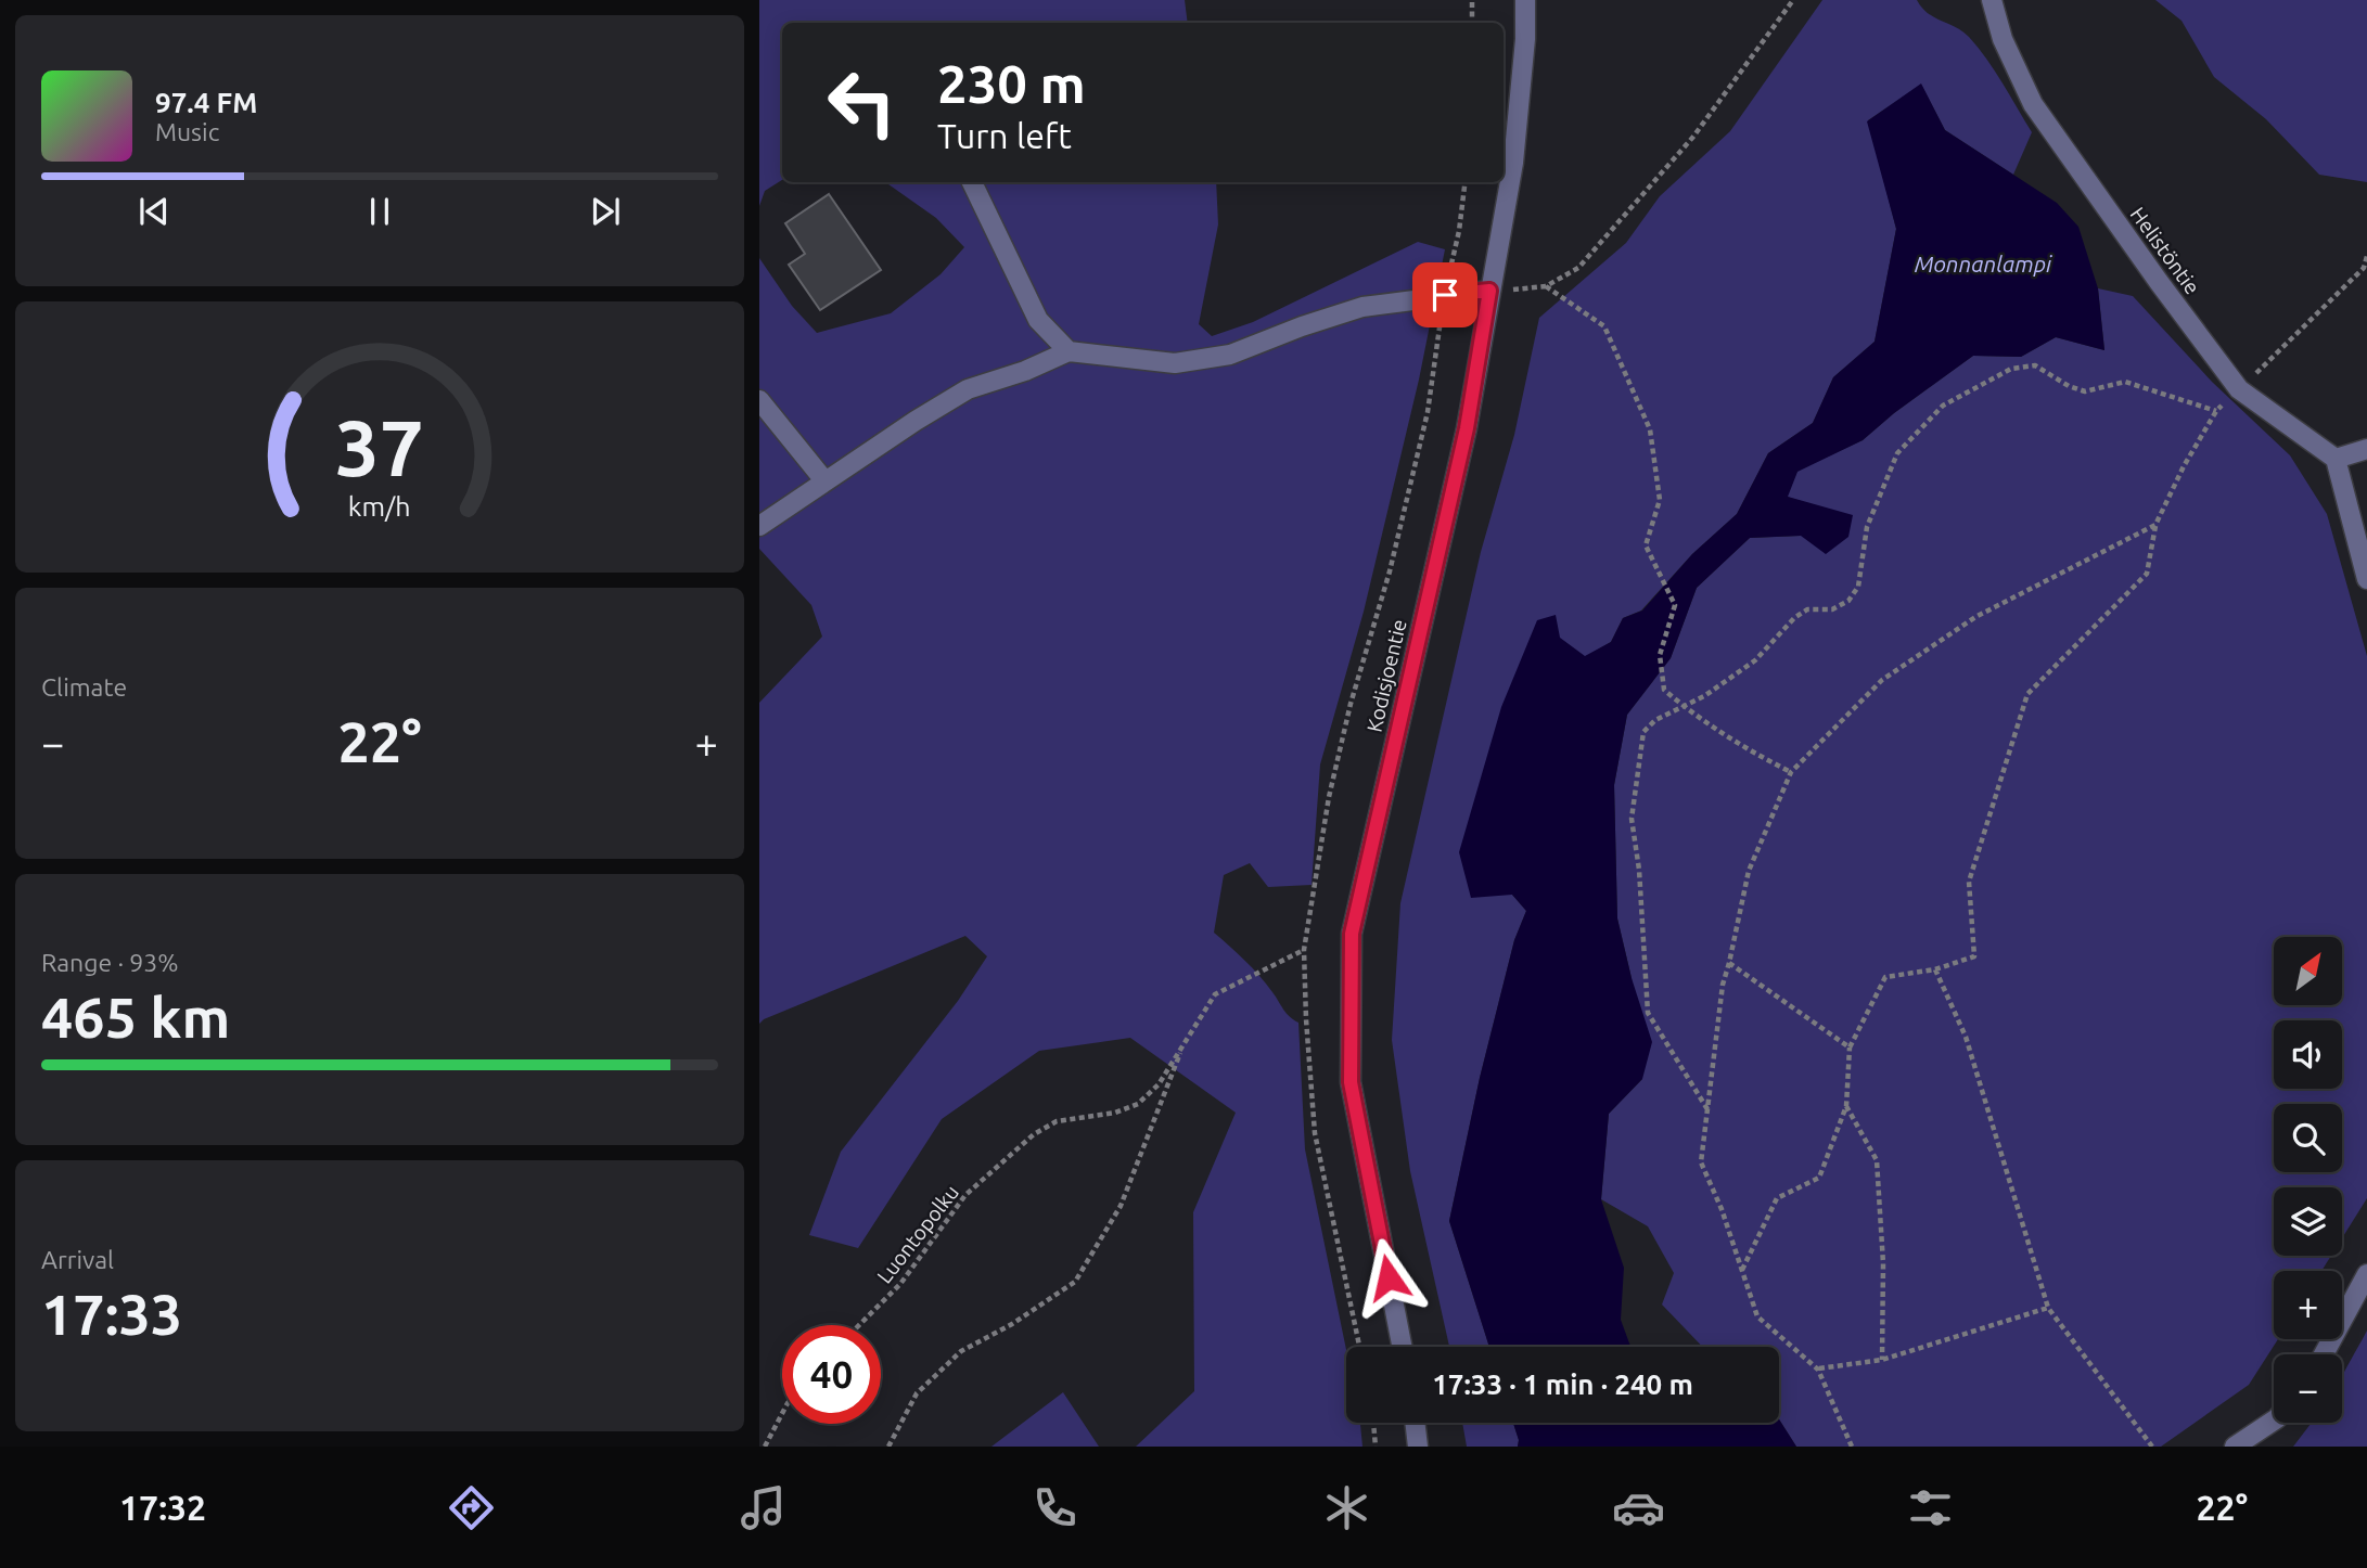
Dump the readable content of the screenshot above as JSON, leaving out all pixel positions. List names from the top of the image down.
{
  "streets": {
    "street": ["Helistöntie", "Kodisjoentie"],
    "path": ["Luontopolku"]
  },
  "water": ["Monnanlampi"],
  "north": "top right",
  "page": {
    "turn": ["230 m", "Turn left"],
    "song": ["97.4 FM", "Music"],
    "tile": [
      "Climate",
      ["Range · 93%", "465 km"],
      ["Arrival", "17:33"]
    ],
    "heat": ["−", "22°", "+"],
    "map_buttons": ["+", "−"],
    "limit": "40",
    "trip": "17:33 · 1 min · 240 m",
    "tabs": ["17:32", "22°"],
    "gauge": ["37", "km/h"]
  }
}
